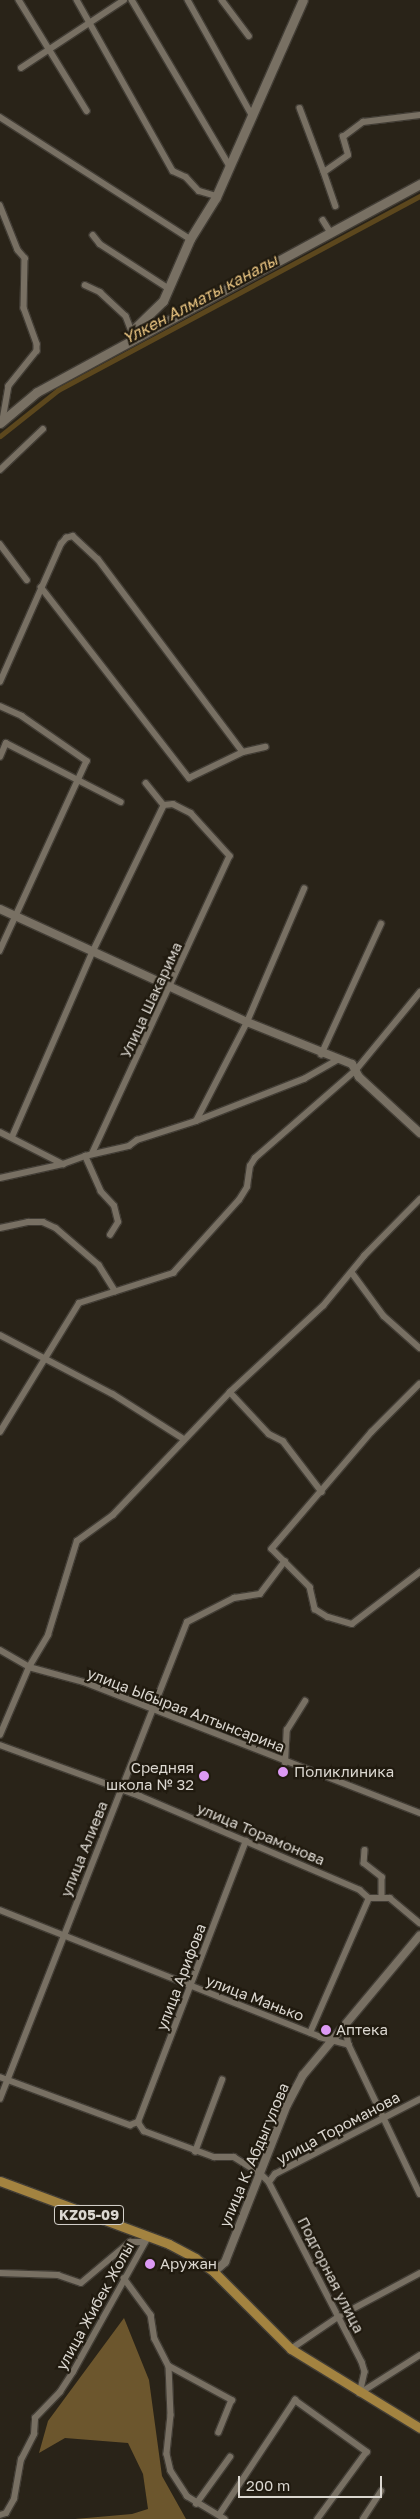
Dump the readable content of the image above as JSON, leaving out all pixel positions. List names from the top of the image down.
{
  "streets": {
    "main road": ["KZ05-09"],
    "street": [
      "Улица Шакарима",
      "улица Ыбырая Алтынсарина",
      "улица Торамонова",
      "улица Алиева",
      "улица Арифова",
      "улица Манько",
      "улица Тороманова",
      "улица К. Абдыгулова",
      "Подгорная улица",
      "улица Жибек Жолы"
    ]
  },
  "crossings": [
    ["улица Ыбырая Алтынсарина", "улица Алиева"],
    ["улица Торамонова", "улица Алиева"],
    ["улица Торамонова", "улица Арифова"],
    ["улица Алиева", "улица Манько"],
    ["улица Арифова", "улица Манько"],
    ["улица Арифова", "Подгорная улица"],
    ["улица Манько", "улица К. Абдыгулова"],
    ["улица Тороманова", "Подгорная улица"],
    ["улица К. Абдыгулова", "KZ05-09"],
    ["улица К. Абдыгулова", "Подгорная улица"],
    ["KZ05-09", "Подгорная улица"],
    ["KZ05-09", "улица Жибек Жолы"]
  ],
  "water": ["Үлкен Алматы каналы"],
  "places": [
    "Поликлиника",
    "Средняя школа № 32",
    "Аптека",
    "Аружан"
  ],
  "scale_bar": "200 m"
}
